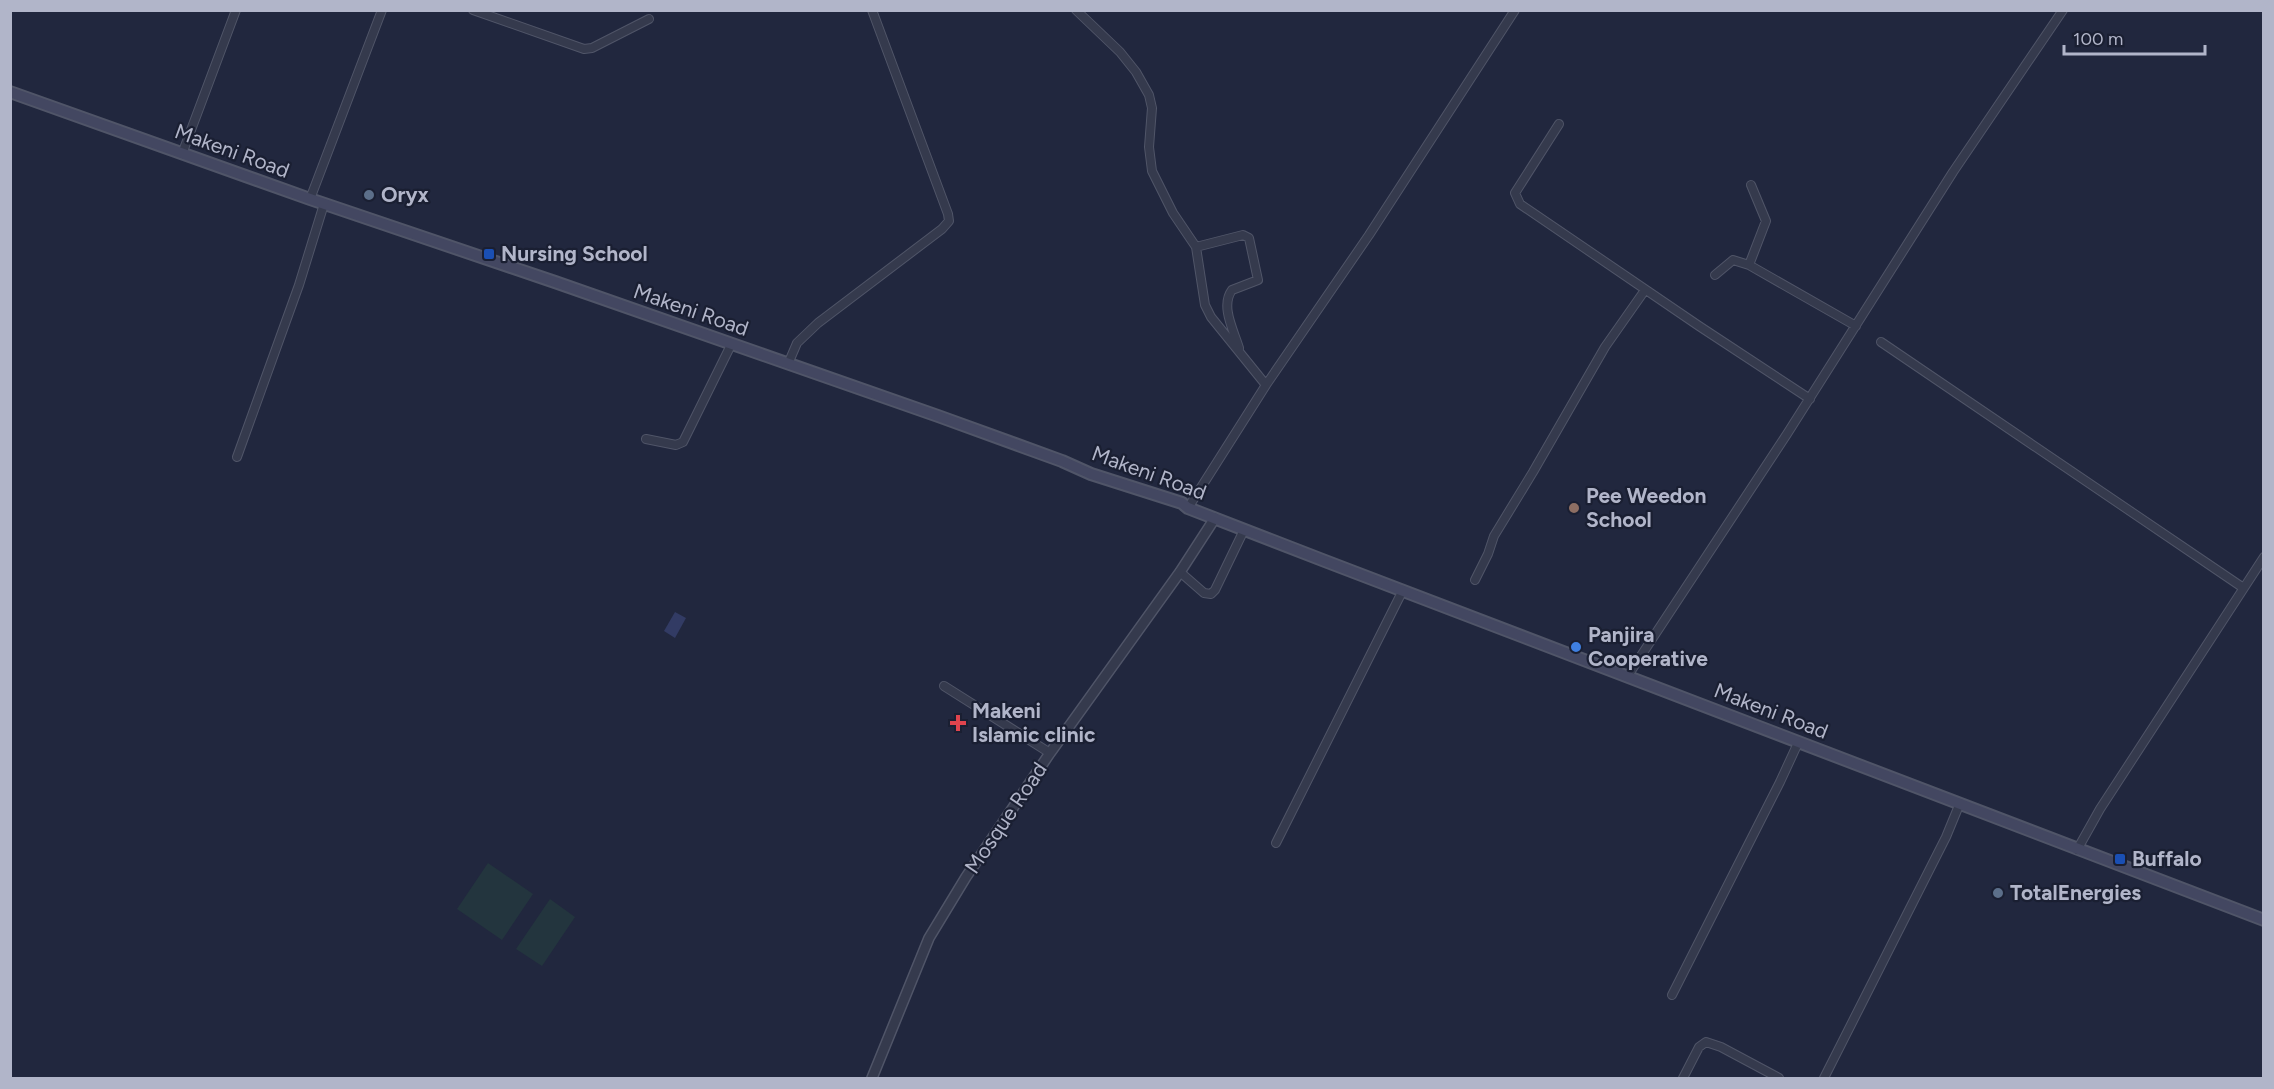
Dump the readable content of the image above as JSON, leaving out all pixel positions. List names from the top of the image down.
{
  "streets": {
    "main road": ["Makeni Road"],
    "street": ["Mosque Road"]
  },
  "crossings": [
    ["Makeni Road", "Mosque Road"]
  ],
  "places": {
    "other": [
      "Oryx",
      "Pee Weedon School",
      "Panjira Cooperative",
      "TotalEnergies"
    ],
    "transit": ["Nursing School", "Buffalo"],
    "health": ["Makeni Islamic clinic"]
  },
  "scale_bar": "100 m"
}
